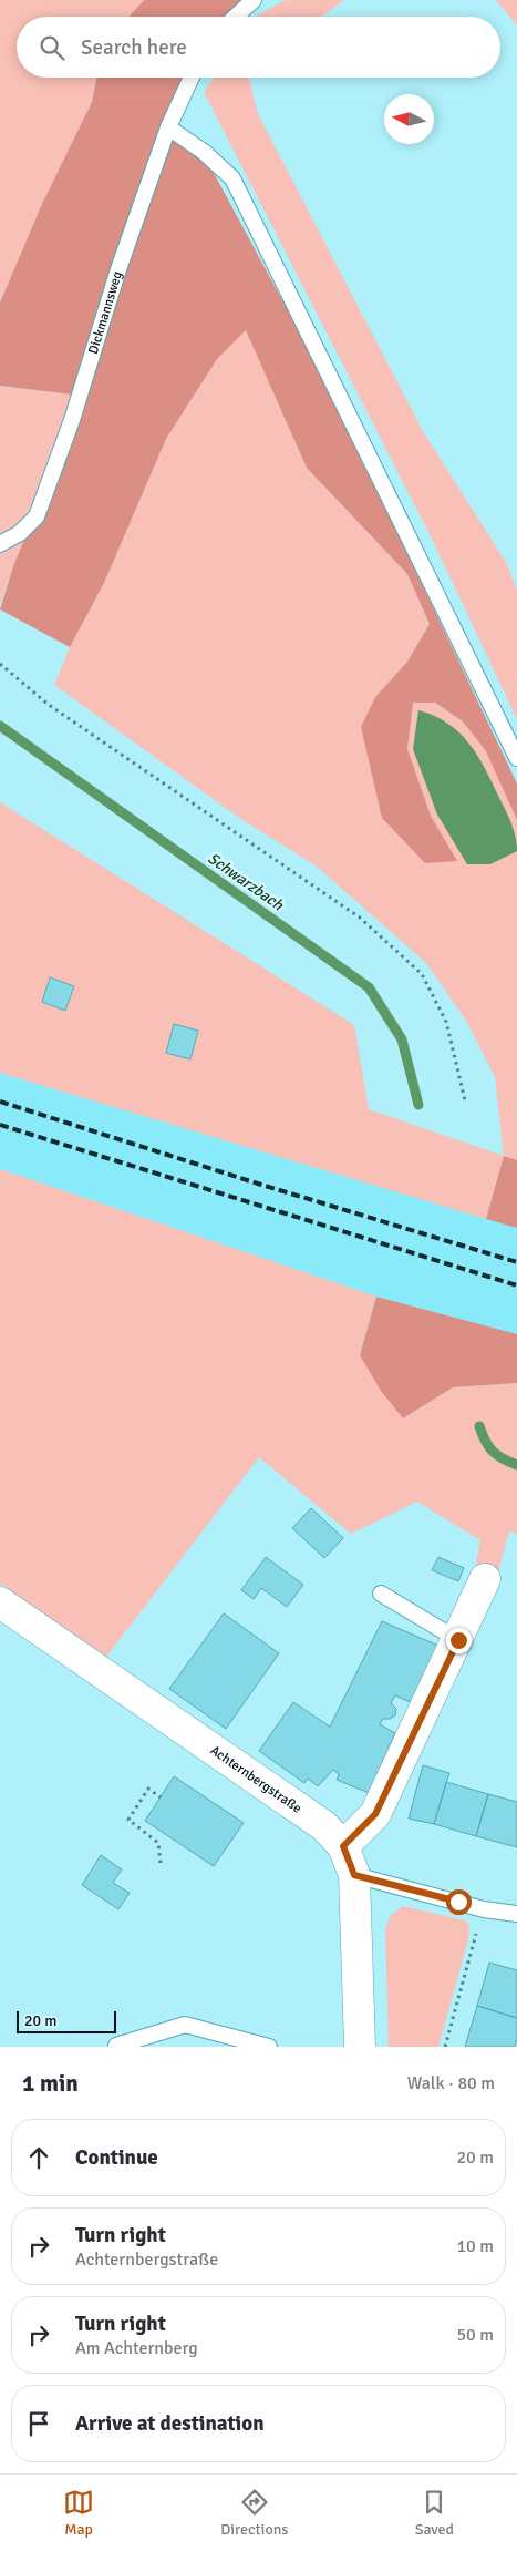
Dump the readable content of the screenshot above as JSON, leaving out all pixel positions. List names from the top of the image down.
{
  "streets": {
    "street": ["Achternbergstraße"],
    "lane": ["Dickmannsweg"]
  },
  "water": ["Schwarzbach"],
  "scale_bar": "20 m",
  "north": "left",
  "page": {
    "search": "Search here",
    "scale": "20 m",
    "heading": ["1 min", "Walk · 80 m"],
    "list": [
      ["Continue", "20 m"],
      ["Turn right", "Achternbergstraße", "10 m"],
      ["Turn right", "Am Achternberg", "50 m"],
      "Arrive at destination"
    ],
    "nav": ["Map", "Directions", "Saved"]
  }
}
